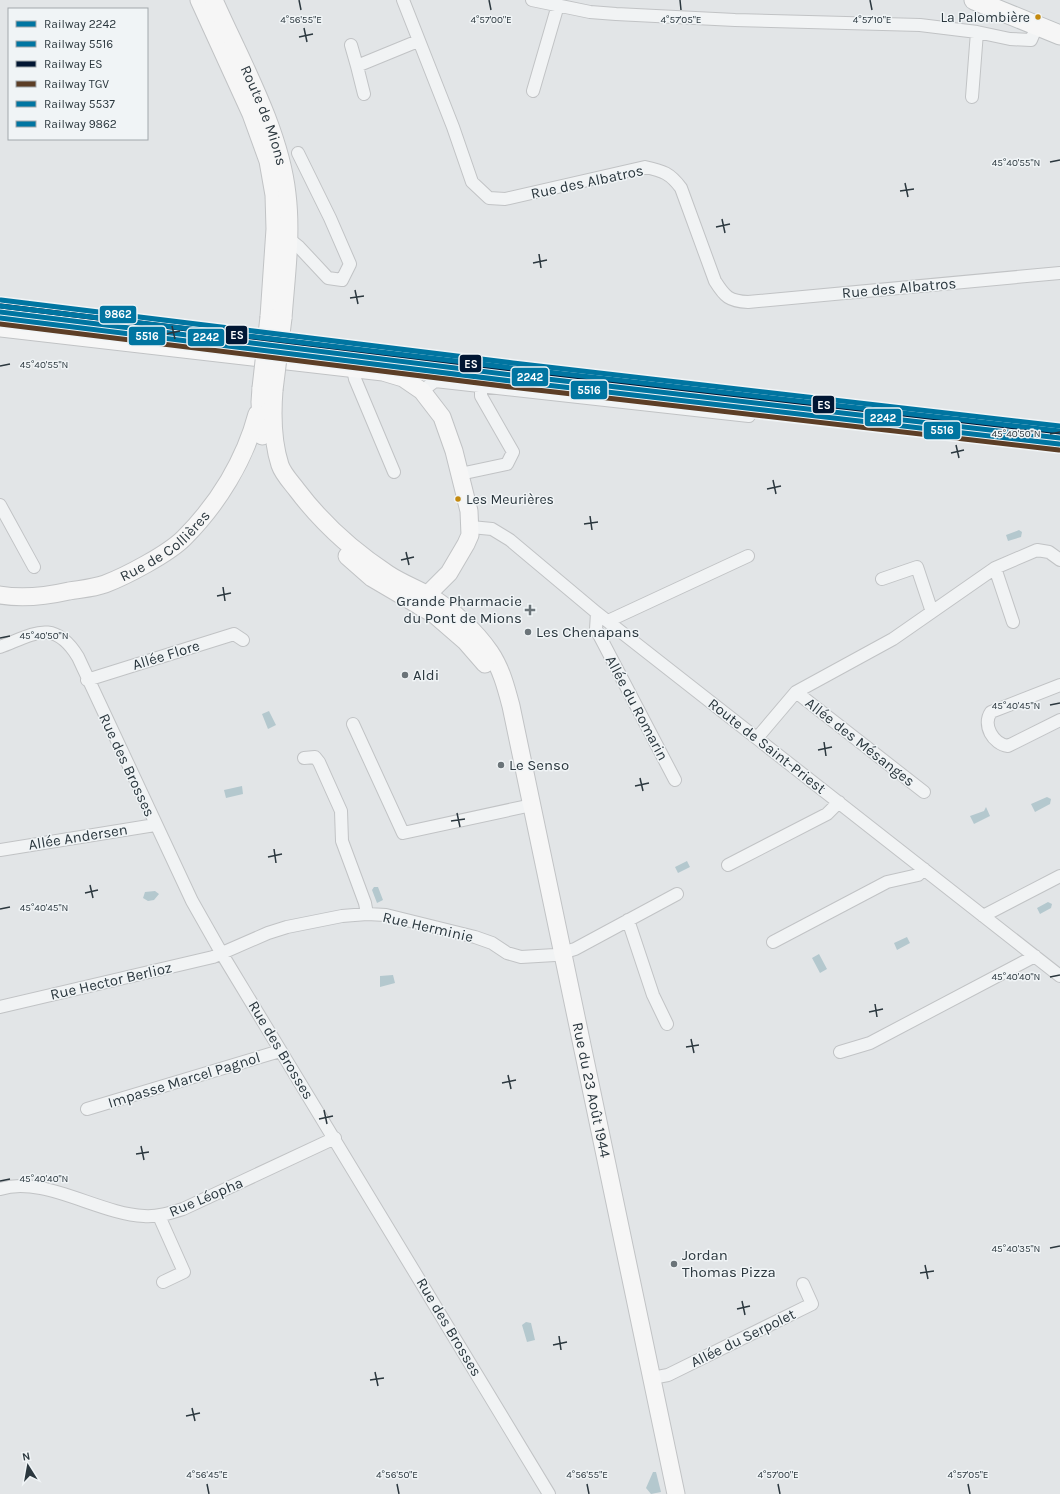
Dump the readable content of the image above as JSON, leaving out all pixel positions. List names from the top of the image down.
{
  "streets": {
    "main road": ["Route de Mions", "Rue de Collières", "Rue du 23 Août 1944"],
    "street": [
      "Rue des Albatros",
      "Allée Flore",
      "Allée du Romarin",
      "Allée des Mésanges",
      "Route de Saint-Priest",
      "Rue des Brosses",
      "Allée Andersen",
      "Rue Herminie",
      "Rue Hector Berlioz",
      "Impasse Marcel Pagnol",
      "Rue Léopha",
      "Allée du Serpolet"
    ]
  },
  "crossings": [
    ["Rue de Collières", "Rue du 23 Août 1944"],
    ["Allée Flore", "Rue des Brosses"],
    ["Allée du Romarin", "Route de Saint-Priest"],
    ["Allée des Mésanges", "Route de Saint-Priest"],
    ["Rue des Brosses", "Allée Andersen"],
    ["Rue des Brosses", "Rue Herminie"],
    ["Rue des Brosses", "Rue Hector Berlioz"],
    ["Rue des Brosses", "Impasse Marcel Pagnol"],
    ["Rue des Brosses", "Rue Léopha"],
    ["Rue Herminie", "Rue Hector Berlioz"],
    ["Rue Herminie", "Rue du 23 Août 1944"],
    ["Rue du 23 Août 1944", "Allée du Serpolet"]
  ],
  "places": {
    "other": [
      "La Palombière",
      "Les Meurières",
      "Les Chenapans",
      "Aldi",
      "Le Senso",
      "Jordan Thomas Pizza"
    ],
    "health": ["Grande Pharmacie du Pont de Mions"]
  },
  "lines": [
    "rail line 9862",
    "rail line ES",
    "rail line 5537",
    "rail line 2242",
    "rail line 5516",
    "rail line TGV"
  ],
  "legend": [
    "Railway 2242",
    "Railway 5516",
    "Railway ES",
    "Railway TGV",
    "Railway 5537",
    "Railway 9862"
  ],
  "north": "top",
  "coordinates": [
    "4°56'55\"E",
    "4°57'00\"E",
    "4°57'05\"E",
    "4°57'10\"E",
    "45°40'55\"N",
    "45°40'50\"N",
    "45°40'45\"N",
    "45°40'40\"N",
    "45°40'35\"N",
    "4°56'45\"E",
    "4°56'50\"E"
  ]
}
